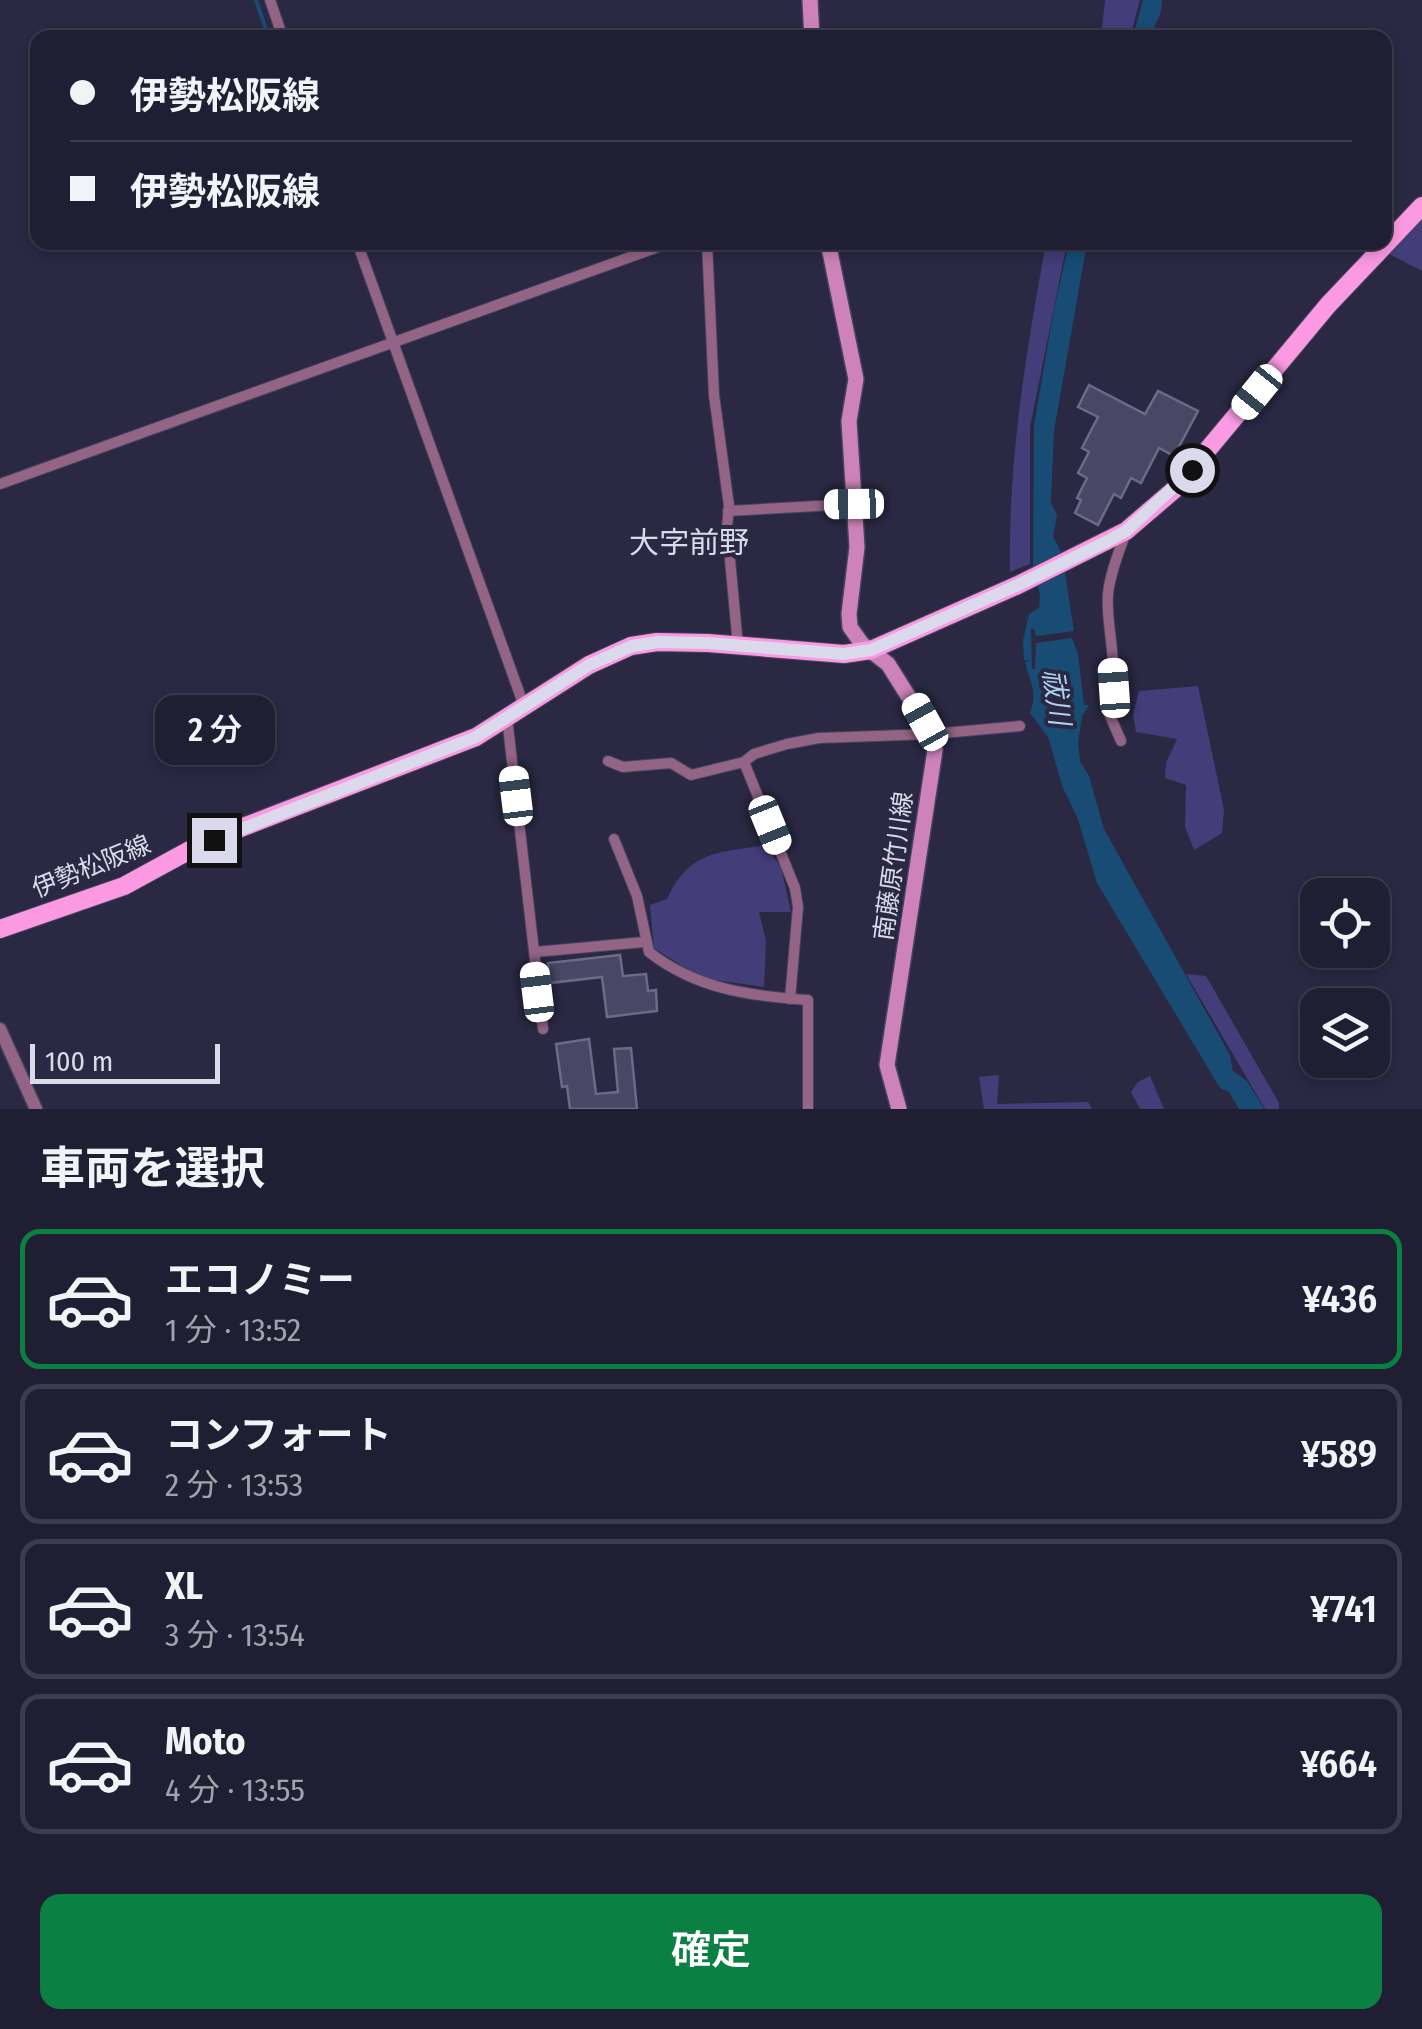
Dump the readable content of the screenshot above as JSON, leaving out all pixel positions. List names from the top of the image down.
{
  "streets": {
    "main road": ["伊勢松阪線", "南藤原竹川線"]
  },
  "districts": ["大字前野"],
  "water": ["祓川"],
  "scale_bar": "100 m",
  "page": {
    "banner": ["伊勢松阪線", "伊勢松阪線"],
    "bubble": "2 分",
    "scale": "100 m",
    "heading": "車両を選択",
    "list": [
      {
        "name": "エコノミー",
        "note": "1 分 · 13:52",
        "value": "¥436"
      },
      {
        "name": "コンフォート",
        "note": "2 分 · 13:53",
        "value": "¥589"
      },
      {
        "name": "XL",
        "note": "3 分 · 13:54",
        "value": "¥741"
      },
      {
        "name": "Moto",
        "note": "4 分 · 13:55",
        "value": "¥664"
      }
    ],
    "buttons": "確定"
  }
}
